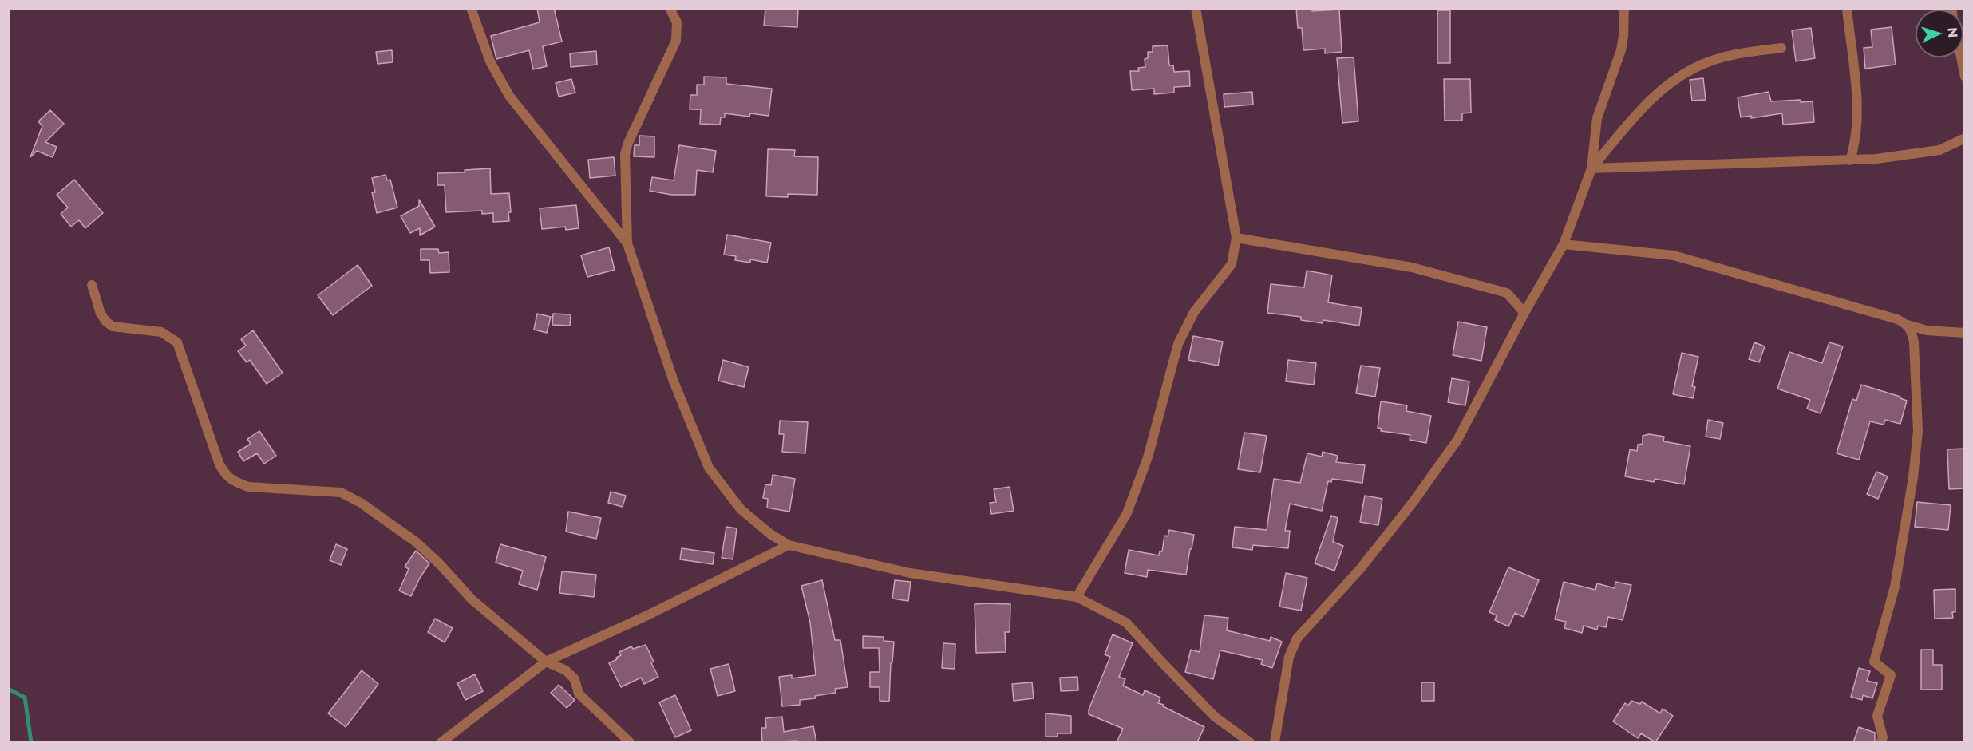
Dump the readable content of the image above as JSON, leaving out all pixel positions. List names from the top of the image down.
{
  "north": "right"
}
